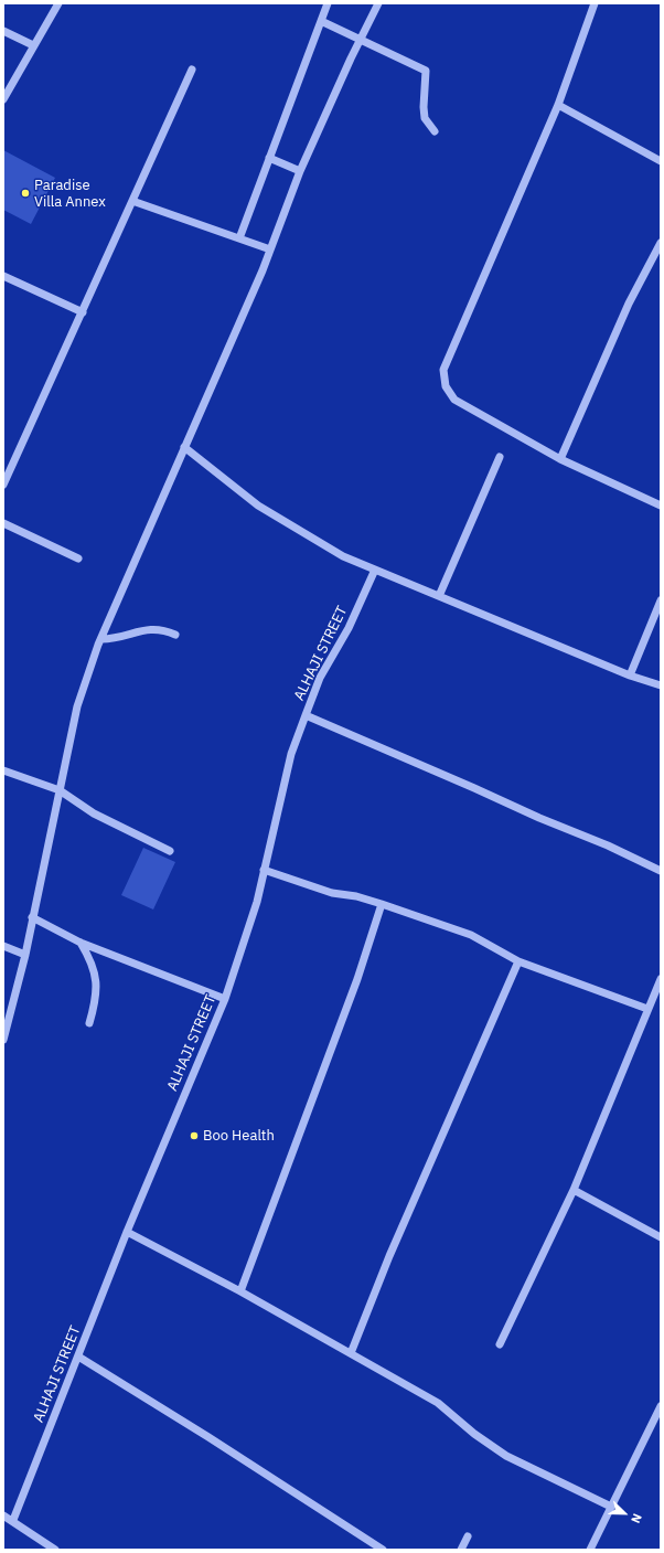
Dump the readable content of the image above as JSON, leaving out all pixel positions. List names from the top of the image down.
{
  "streets": {
    "street": ["ALHAJI STREET"]
  },
  "places": ["Paradise Villa Annex", "Boo Health"],
  "north": "bottom right"
}
